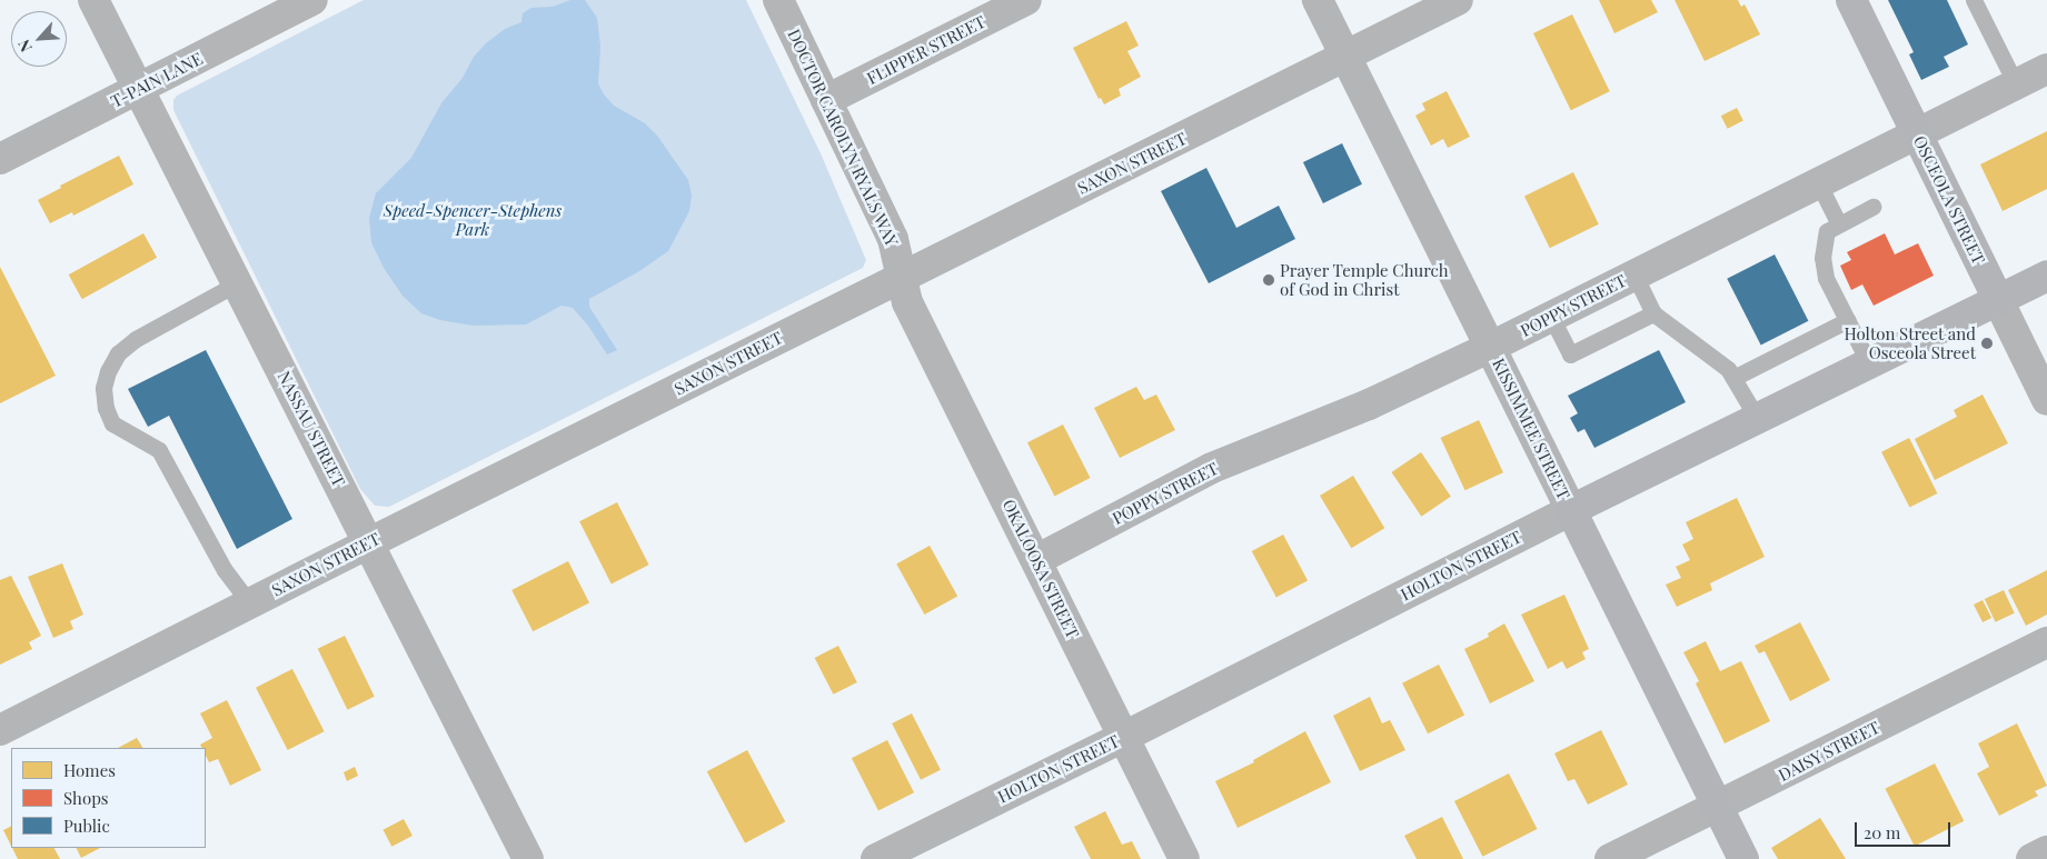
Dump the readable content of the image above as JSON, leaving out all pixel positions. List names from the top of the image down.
{
  "streets": {
    "street": [
      "FLIPPER STREET",
      "T-PAIN LANE",
      "DOCTOR CAROLYN RYALS WAY",
      "SAXON STREET",
      "OSCEOLA STREET",
      "POPPY STREET",
      "NASSAU STREET",
      "KISSIMMEE STREET",
      "HOLTON STREET",
      "OKALOOSA STREET",
      "DAISY STREET"
    ]
  },
  "crossings": [
    ["FLIPPER STREET", "DOCTOR CAROLYN RYALS WAY"],
    ["T-PAIN LANE", "NASSAU STREET"],
    ["DOCTOR CAROLYN RYALS WAY", "SAXON STREET"],
    ["DOCTOR CAROLYN RYALS WAY", "OKALOOSA STREET"],
    ["SAXON STREET", "NASSAU STREET"],
    ["SAXON STREET", "KISSIMMEE STREET"],
    ["SAXON STREET", "OKALOOSA STREET"],
    ["OSCEOLA STREET", "POPPY STREET"],
    ["OSCEOLA STREET", "HOLTON STREET"],
    ["POPPY STREET", "KISSIMMEE STREET"],
    ["POPPY STREET", "OKALOOSA STREET"],
    ["KISSIMMEE STREET", "HOLTON STREET"],
    ["KISSIMMEE STREET", "DAISY STREET"],
    ["HOLTON STREET", "OKALOOSA STREET"]
  ],
  "parks": ["Speed-Spencer-Stephens Park"],
  "places": ["Prayer Temple Church of God in Christ", "Holton Street and Osceola Street"],
  "legend": ["Homes", "Shops", "Public"],
  "scale_bar": "20 m",
  "north": "bottom left"
}
